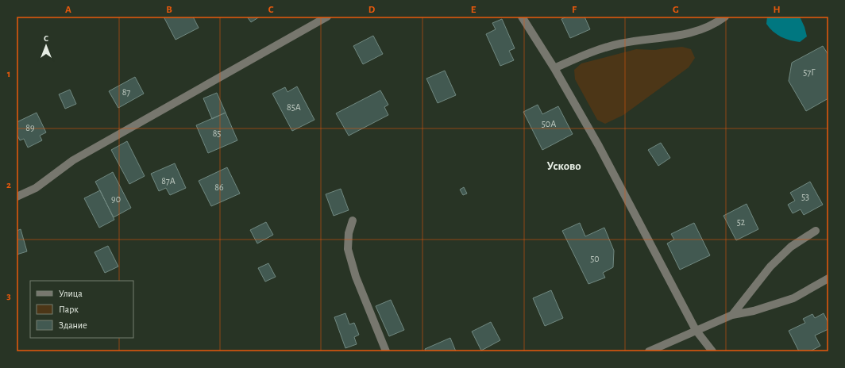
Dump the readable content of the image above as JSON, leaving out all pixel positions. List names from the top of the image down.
{
  "districts": ["Усково"],
  "house_numbers": [
    "57Г",
    "87",
    "85А",
    "50А",
    "89",
    "85",
    "87А",
    "86",
    "53",
    "90",
    "52",
    "50"
  ],
  "legend": ["Улица", "Парк", "Здание"],
  "north": "top",
  "grid": {
    "columns": [
      "A",
      "B",
      "C",
      "D",
      "E",
      "F",
      "G",
      "H"
    ],
    "rows": ["1", "2", "3"]
  }
}
